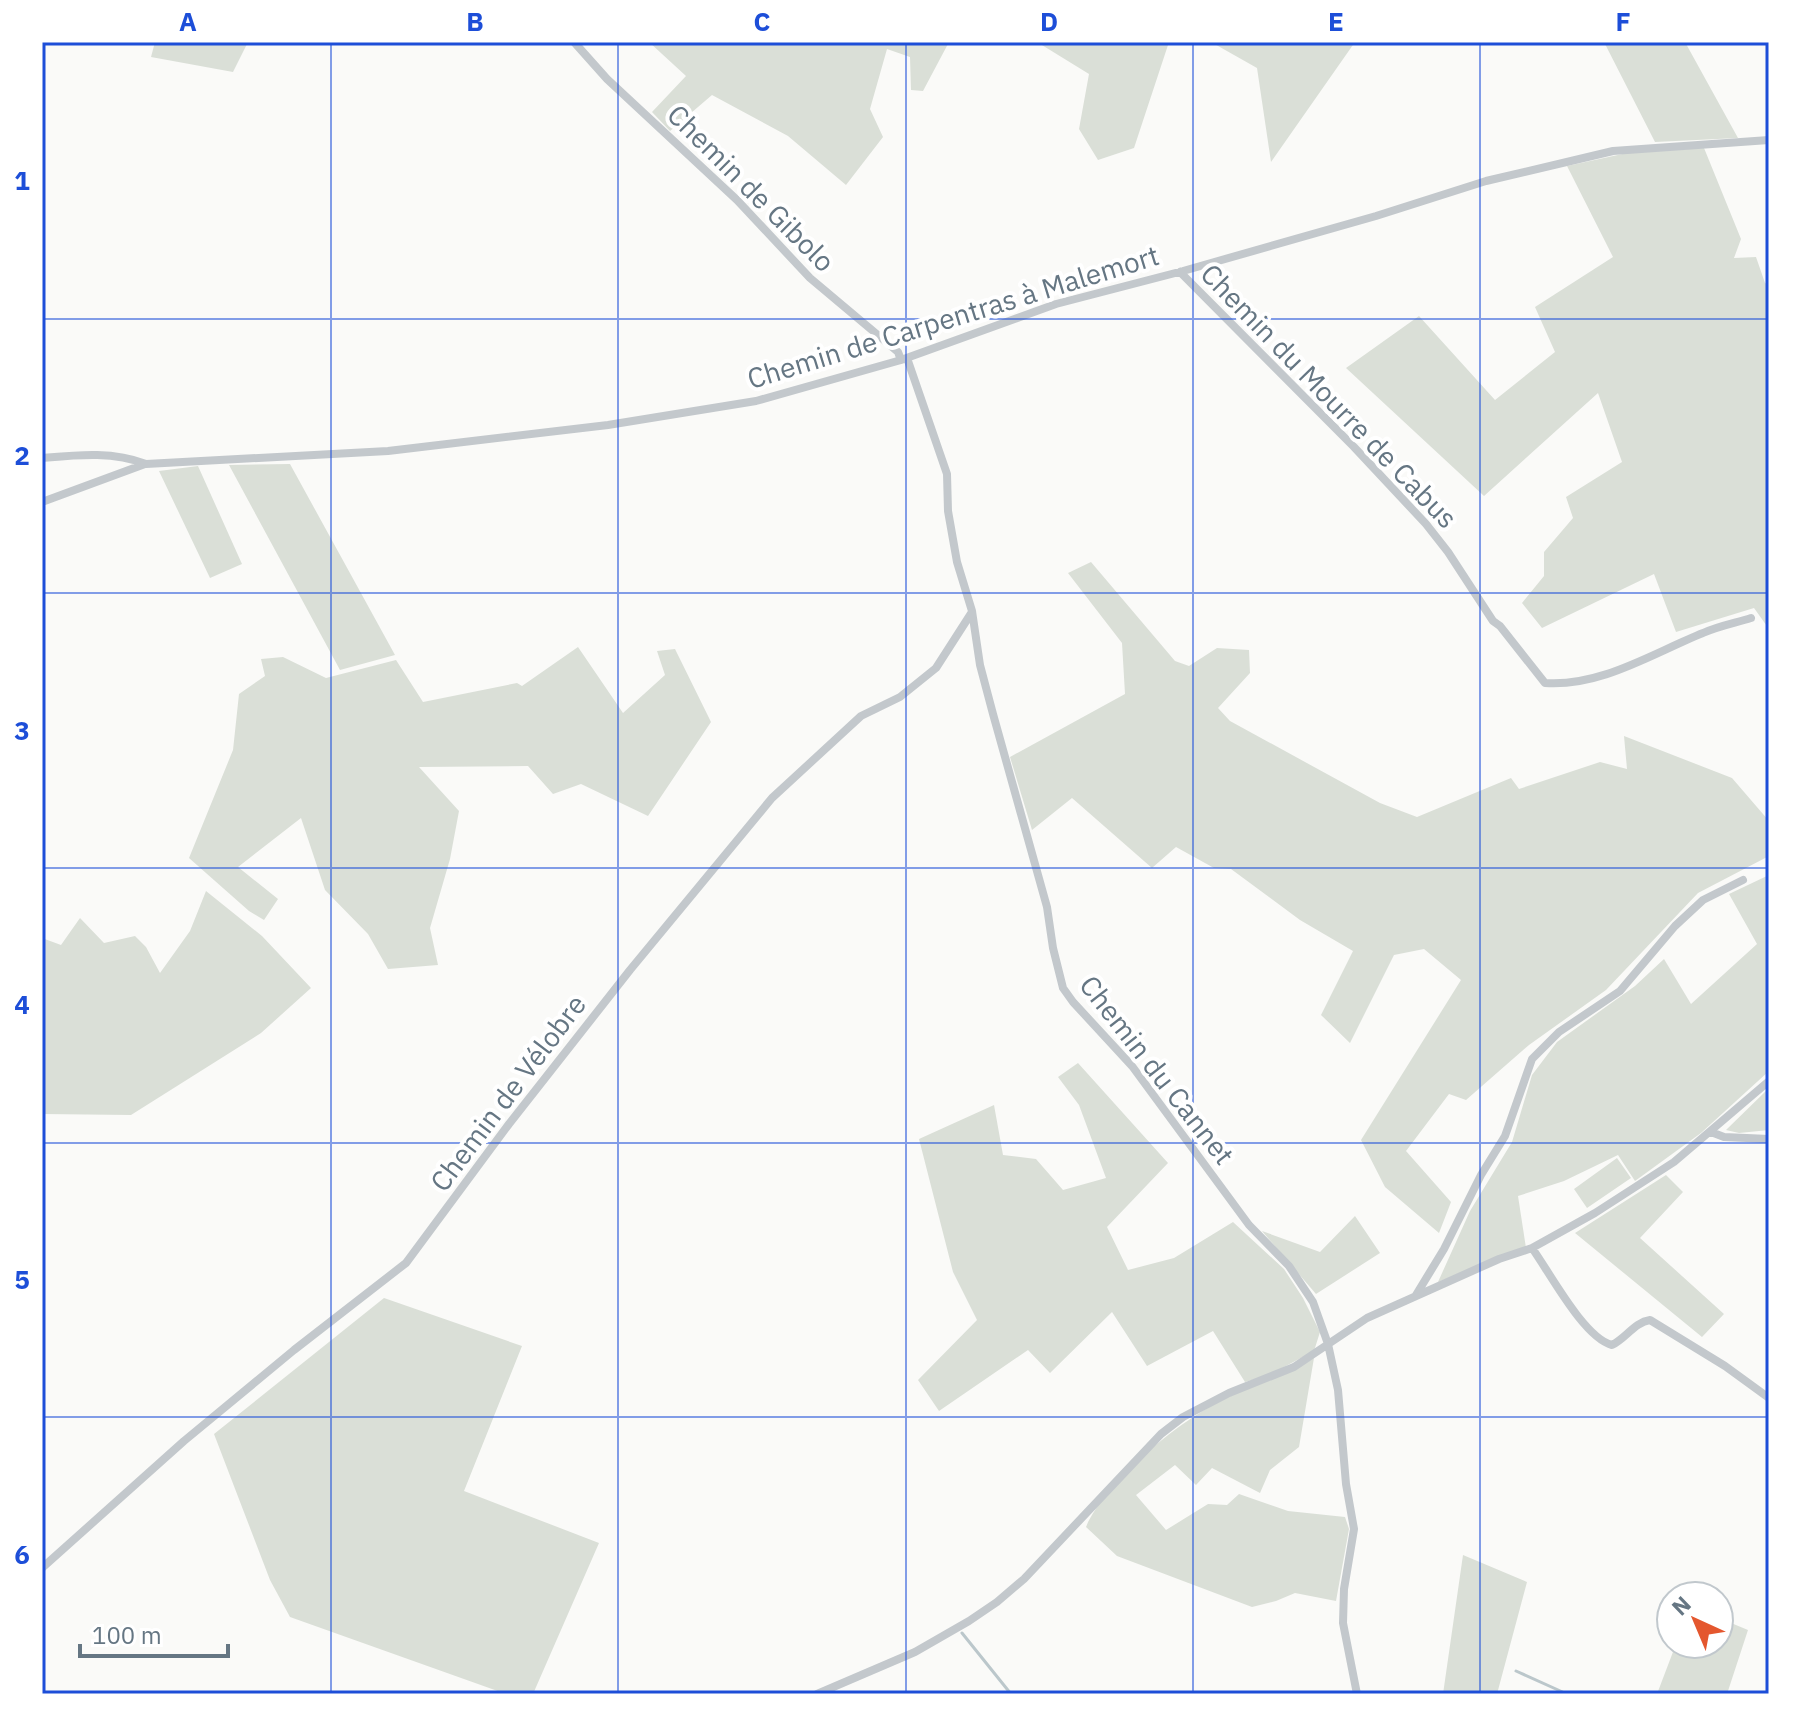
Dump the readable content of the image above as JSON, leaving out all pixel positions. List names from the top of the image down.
{
  "streets": {
    "street": [
      "Chemin de Gibolo",
      "Chemin de Carpentras à Malemort",
      "Chemin du Mourre de Cabus",
      "Chemin du Cannet",
      "Chemin de Vélobre"
    ]
  },
  "crossings": [
    ["Chemin de Gibolo", "Chemin de Carpentras à Malemort"],
    ["Chemin de Gibolo", "Chemin du Cannet"],
    ["Chemin de Carpentras à Malemort", "Chemin du Mourre de Cabus"],
    ["Chemin de Carpentras à Malemort", "Chemin du Cannet"],
    ["Chemin du Cannet", "Chemin de Vélobre"]
  ],
  "scale_bar": "100 m",
  "north": "top left",
  "grid": {
    "columns": [
      "A",
      "B",
      "C",
      "D",
      "E",
      "F"
    ],
    "rows": [
      "1",
      "2",
      "3",
      "4",
      "5",
      "6"
    ]
  }
}
